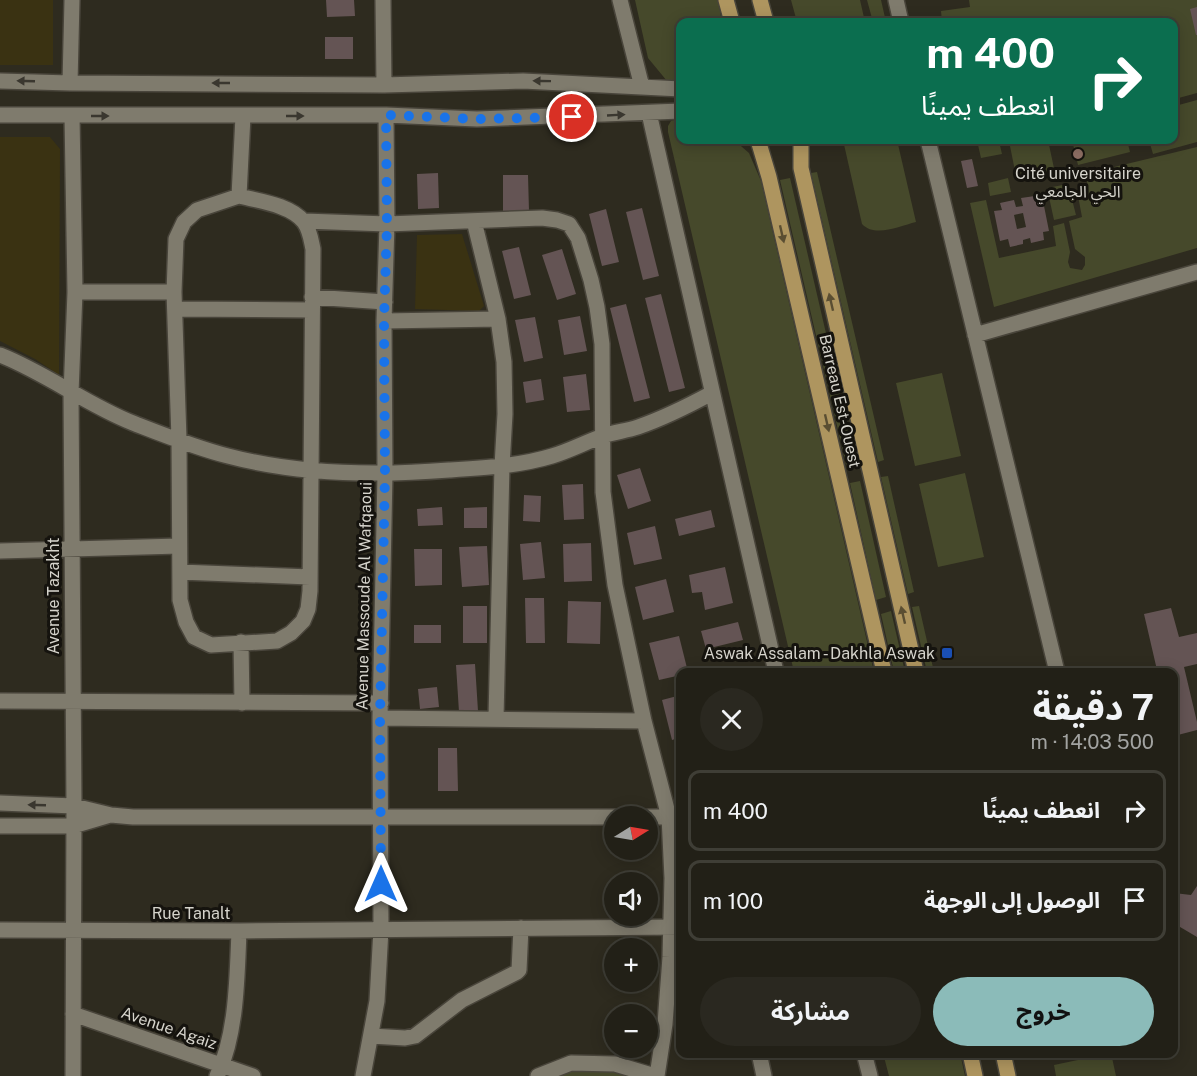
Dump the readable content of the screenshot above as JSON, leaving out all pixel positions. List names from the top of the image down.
{
  "streets": {
    "main road": ["Barreau Est-Ouest"],
    "street": [
      "Avenue Tazakht",
      "Avenue Massoude Al Wafqaoui",
      "Rue Tanalt",
      "Avenue Agaiz"
    ]
  },
  "crossings": [
    ["Avenue Tazakht", "Rue Tanalt"],
    ["Avenue Tazakht", "Avenue Agaiz"],
    ["Avenue Massoude Al Wafqaoui", "Rue Tanalt"]
  ],
  "places": {
    "other": ["Cité universitaire الحي الجامعي"],
    "transit": ["Aswak Assalam - Dakhla Aswak"]
  },
  "north": "right",
  "page": {
    "turn": ["400 m", "انعطف يمينًا"],
    "heading": ["7 دقيقة", "500 m · 14:03"],
    "list": [
      {
        "name": "انعطف يمينًا",
        "value": "400 m"
      },
      {
        "name": "الوصول إلى الوجهة",
        "value": "100 m"
      }
    ],
    "map_buttons": ["+", "−"],
    "buttons": ["خروج", "مشاركة"]
  }
}
